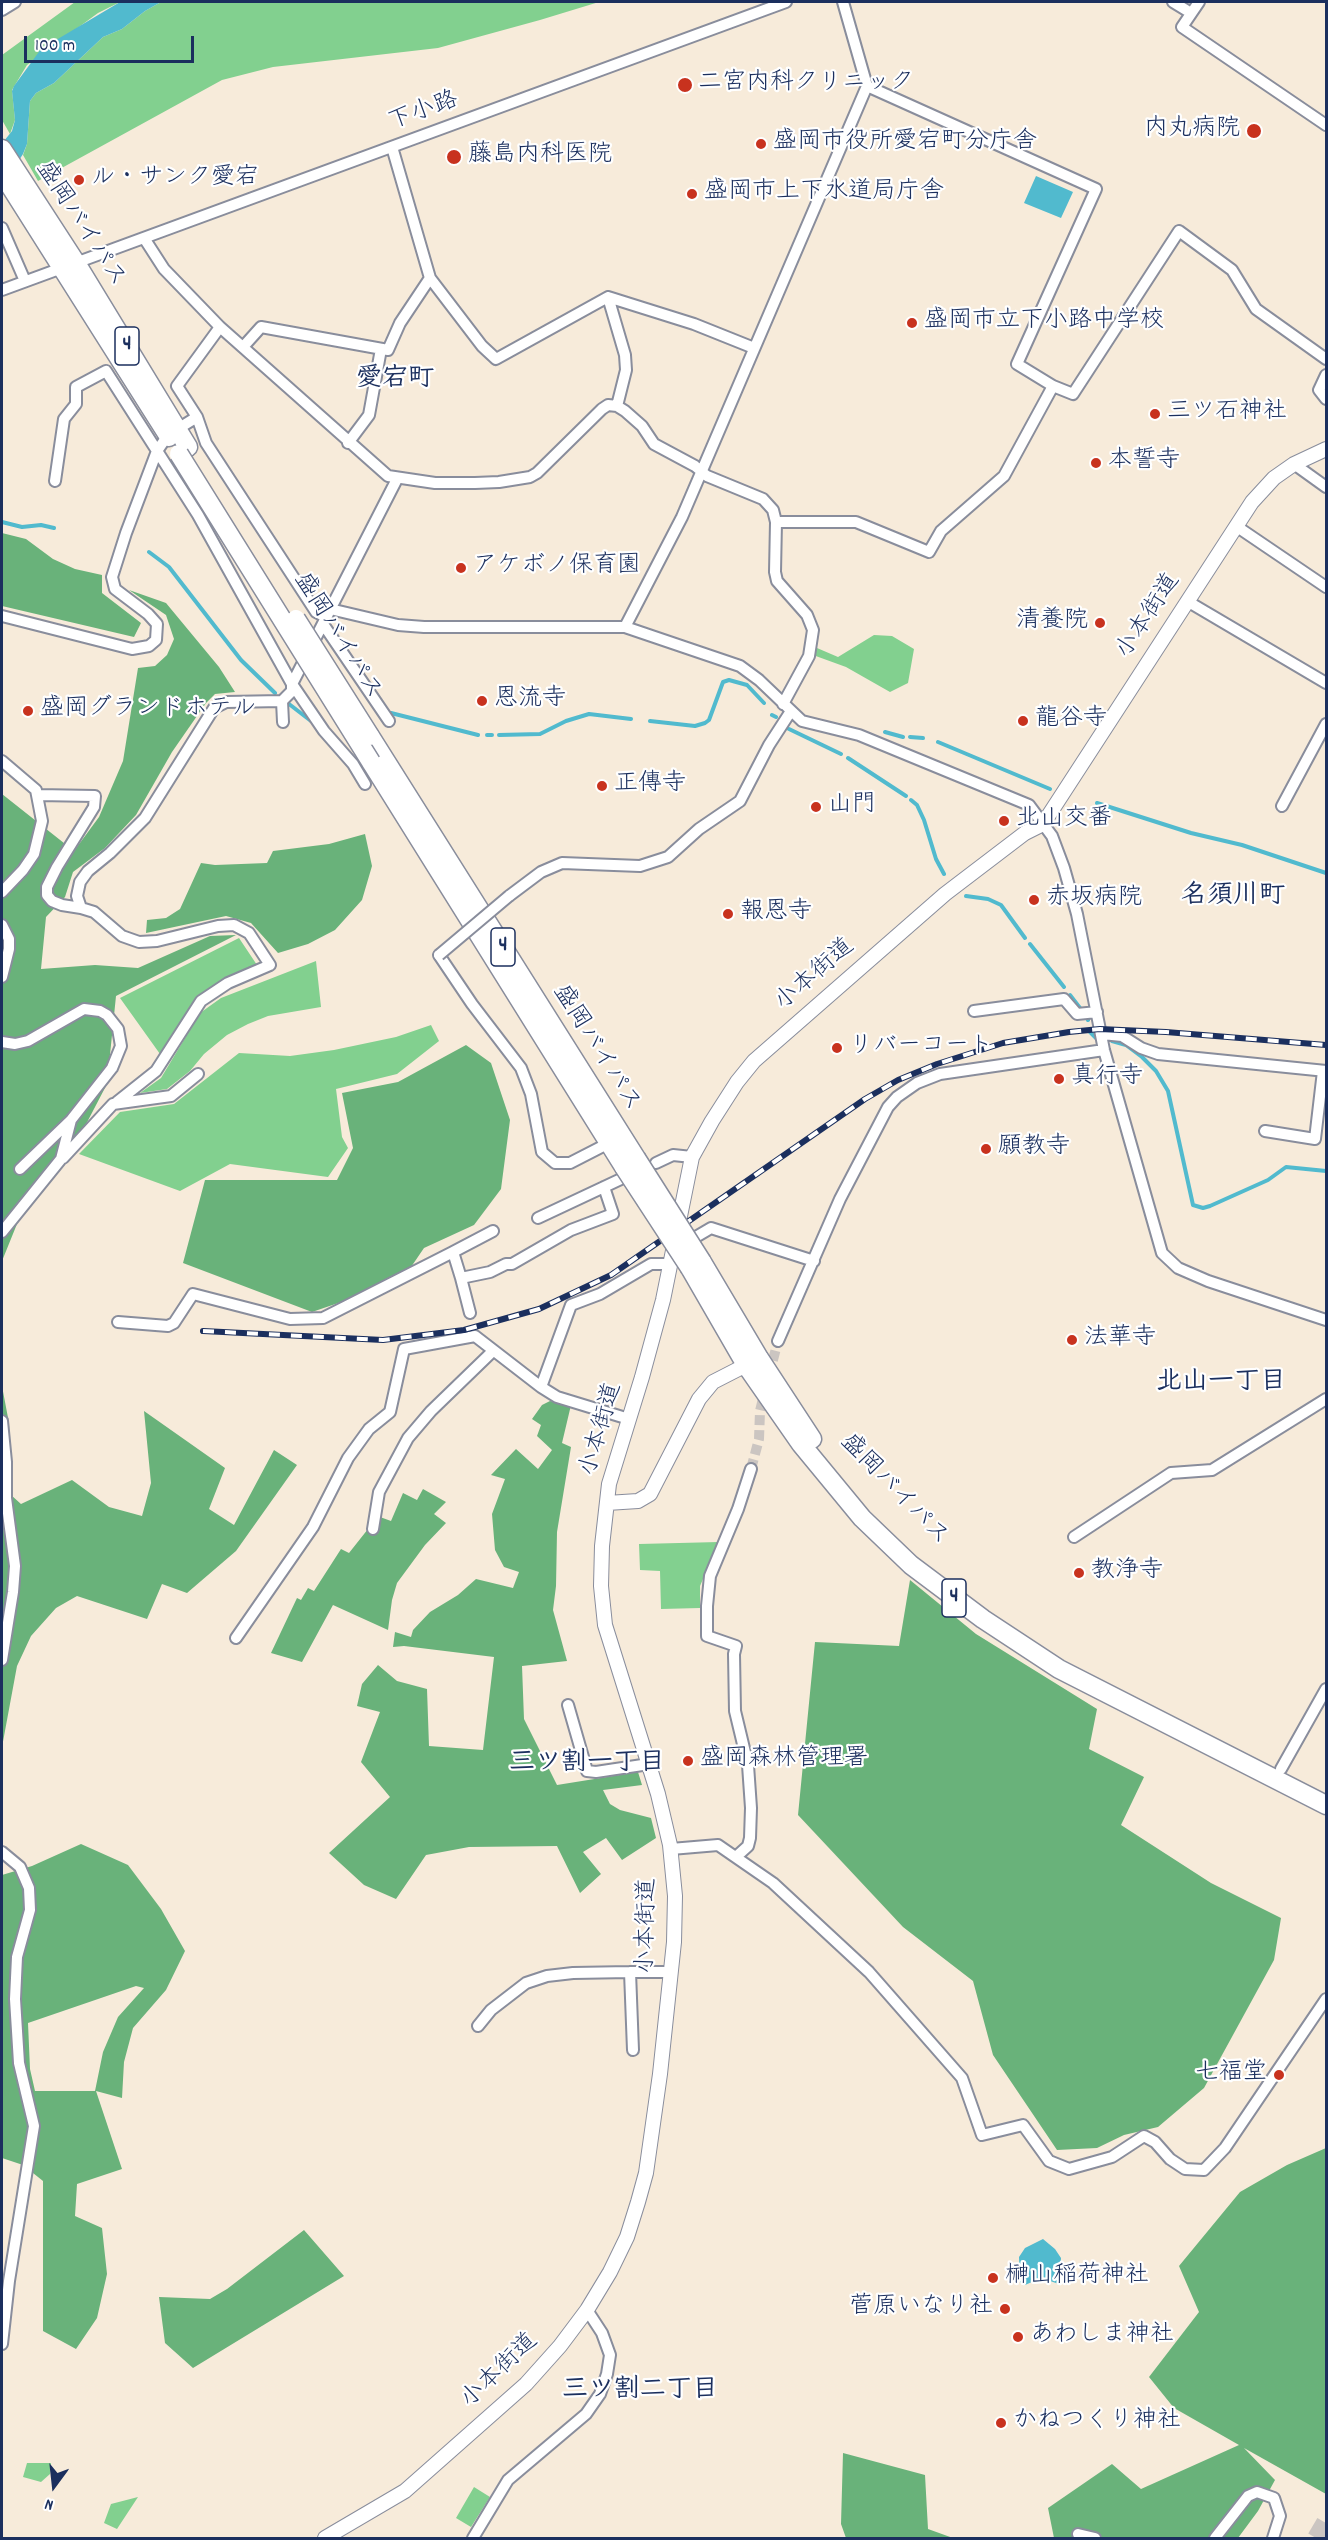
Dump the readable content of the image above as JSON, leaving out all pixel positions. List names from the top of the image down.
{
  "streets": {
    "highway": ["盛岡バイパス", "4"],
    "street": ["下小路", "小本街道"]
  },
  "crossings": [
    ["下小路", "盛岡バイパス"]
  ],
  "districts": [
    "愛宕町",
    "名須川町",
    "北山一丁目",
    "三ツ割一丁目",
    "三ツ割二丁目"
  ],
  "places": [
    "二宮内科クリニック",
    "内丸病院",
    "盛岡市役所愛宕町分庁舎",
    "藤島内科医院",
    "ル・サンク愛宕",
    "盛岡市上下水道局庁舎",
    "盛岡市立下小路中学校",
    "三ツ石神社",
    "本誓寺",
    "アケボノ保育園",
    "清養院",
    "恩流寺",
    "盛岡グランドホテル",
    "龍谷寺",
    "正傳寺",
    "山門",
    "北山交番",
    "赤坂病院",
    "報恩寺",
    "リバーコート",
    "真行寺",
    "願教寺",
    "法華寺",
    "教浄寺",
    "盛岡森林管理署",
    "七福堂",
    "榊山稲荷神社",
    "菅原いなり社",
    "あわしま神社",
    "かねつくり神社"
  ],
  "scale_bar": "100 m",
  "north": "bottom"
}
